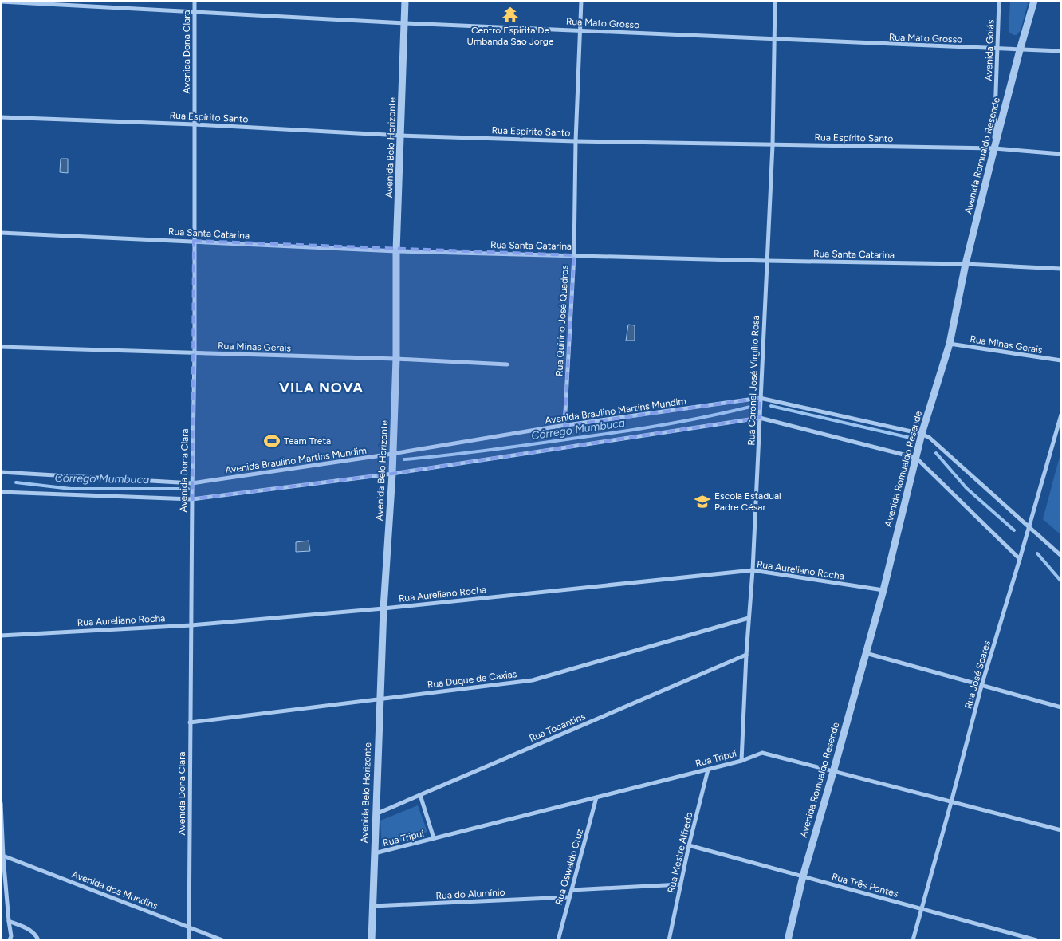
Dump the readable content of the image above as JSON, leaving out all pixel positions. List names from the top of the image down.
{
  "streets": {
    "street": [
      "Rua Mato Grosso",
      "Avenida Goiás",
      "Avenida Dona Clara",
      "Rua Espírito Santo",
      "Avenida Belo Horizonte",
      "Avenida Romualdo Resende",
      "Rua Santa Catarina",
      "Rua Quirino José Quadros",
      "Rua Minas Gerais",
      "Rua Coronel José Virgílio Rosa",
      "Avenida Braulino Martins Mundim",
      "Rua Aureliano Rocha",
      "Rua José Soares",
      "Rua Duque de Caxias",
      "Rua Tocantins",
      "Rua Tripuí",
      "Rua Mestre Alfredo",
      "Rua Oswaldo Cruz",
      "Rua Três Pontes",
      "Avenida dos Mundins",
      "Rua do Alumínio"
    ]
  },
  "crossings": [
    ["Rua Mato Grosso", "Avenida Goiás"],
    ["Rua Mato Grosso", "Avenida Dona Clara"],
    ["Rua Mato Grosso", "Avenida Belo Horizonte"],
    ["Rua Mato Grosso", "Avenida Romualdo Resende"],
    ["Rua Mato Grosso", "Rua Quirino José Quadros"],
    ["Rua Mato Grosso", "Rua Coronel José Virgílio Rosa"],
    ["Avenida Goiás", "Rua Espírito Santo"],
    ["Avenida Goiás", "Avenida Romualdo Resende"],
    ["Avenida Dona Clara", "Rua Espírito Santo"],
    ["Avenida Dona Clara", "Rua Santa Catarina"],
    ["Avenida Dona Clara", "Rua Minas Gerais"],
    ["Avenida Dona Clara", "Avenida Braulino Martins Mundim"],
    ["Avenida Dona Clara", "Rua Aureliano Rocha"],
    ["Avenida Dona Clara", "Rua Duque de Caxias"],
    ["Avenida Dona Clara", "Avenida dos Mundins"],
    ["Rua Espírito Santo", "Avenida Belo Horizonte"],
    ["Rua Espírito Santo", "Avenida Romualdo Resende"],
    ["Rua Espírito Santo", "Rua Quirino José Quadros"],
    ["Rua Espírito Santo", "Rua Coronel José Virgílio Rosa"],
    ["Avenida Belo Horizonte", "Rua Santa Catarina"],
    ["Avenida Belo Horizonte", "Rua Minas Gerais"],
    ["Avenida Belo Horizonte", "Avenida Braulino Martins Mundim"],
    ["Avenida Belo Horizonte", "Rua Aureliano Rocha"],
    ["Avenida Belo Horizonte", "Rua Duque de Caxias"],
    ["Avenida Belo Horizonte", "Rua Tocantins"],
    ["Avenida Belo Horizonte", "Rua Tripuí"],
    ["Avenida Belo Horizonte", "Rua do Alumínio"],
    ["Avenida Romualdo Resende", "Rua Santa Catarina"],
    ["Avenida Romualdo Resende", "Rua Minas Gerais"],
    ["Avenida Romualdo Resende", "Avenida Braulino Martins Mundim"],
    ["Avenida Romualdo Resende", "Rua Aureliano Rocha"],
    ["Avenida Romualdo Resende", "Rua Tripuí"],
    ["Avenida Romualdo Resende", "Rua Três Pontes"],
    ["Rua Santa Catarina", "Rua Quirino José Quadros"],
    ["Rua Santa Catarina", "Rua Coronel José Virgílio Rosa"],
    ["Rua Quirino José Quadros", "Avenida Braulino Martins Mundim"],
    ["Rua Coronel José Virgílio Rosa", "Avenida Braulino Martins Mundim"],
    ["Rua Coronel José Virgílio Rosa", "Rua Aureliano Rocha"],
    ["Rua Coronel José Virgílio Rosa", "Rua Duque de Caxias"],
    ["Rua Coronel José Virgílio Rosa", "Rua Tocantins"],
    ["Rua Coronel José Virgílio Rosa", "Rua Tripuí"],
    ["Avenida Braulino Martins Mundim", "Rua José Soares"],
    ["Rua José Soares", "Rua Tripuí"],
    ["Rua José Soares", "Rua Três Pontes"],
    ["Rua Tripuí", "Rua Mestre Alfredo"],
    ["Rua Tripuí", "Rua Oswaldo Cruz"],
    ["Rua Mestre Alfredo", "Rua Três Pontes"],
    ["Rua Oswaldo Cruz", "Rua do Alumínio"]
  ],
  "districts": ["VILA NOVA"],
  "water": ["Córrego Mumbuca"],
  "places": {
    "temple": ["Centro Espirita De Umbanda Sao Jorge"],
    "sports": ["Team Treta"],
    "school or university": ["Escola Estadual Padre César"]
  }
}
